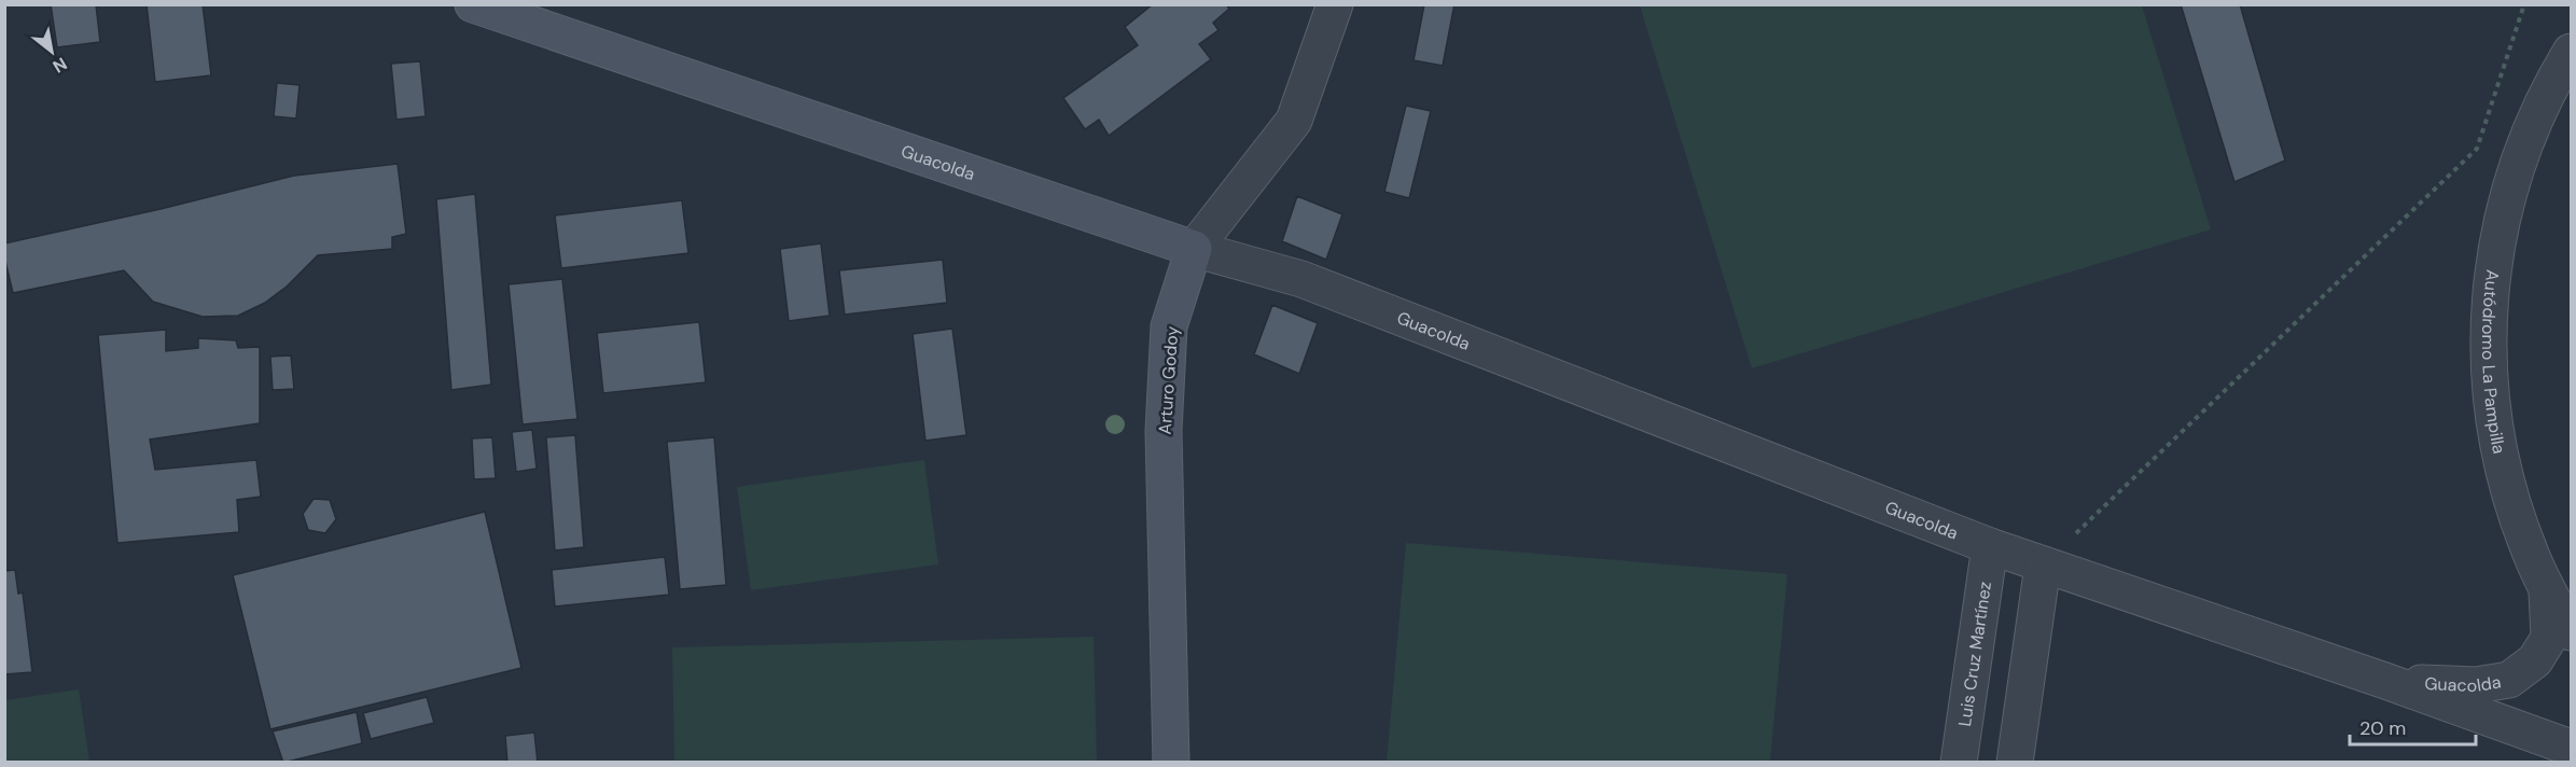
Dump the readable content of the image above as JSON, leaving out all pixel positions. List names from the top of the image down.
{
  "streets": {
    "street": [
      "Guacolda",
      "Autódromo La Pampilla",
      "Arturo Godoy",
      "Luis Cruz Martínez"
    ]
  },
  "crossings": [
    ["Guacolda", "Autódromo La Pampilla"],
    ["Guacolda", "Arturo Godoy"],
    ["Guacolda", "Luis Cruz Martínez"]
  ],
  "scale_bar": "20 m",
  "north": "bottom right"
}
